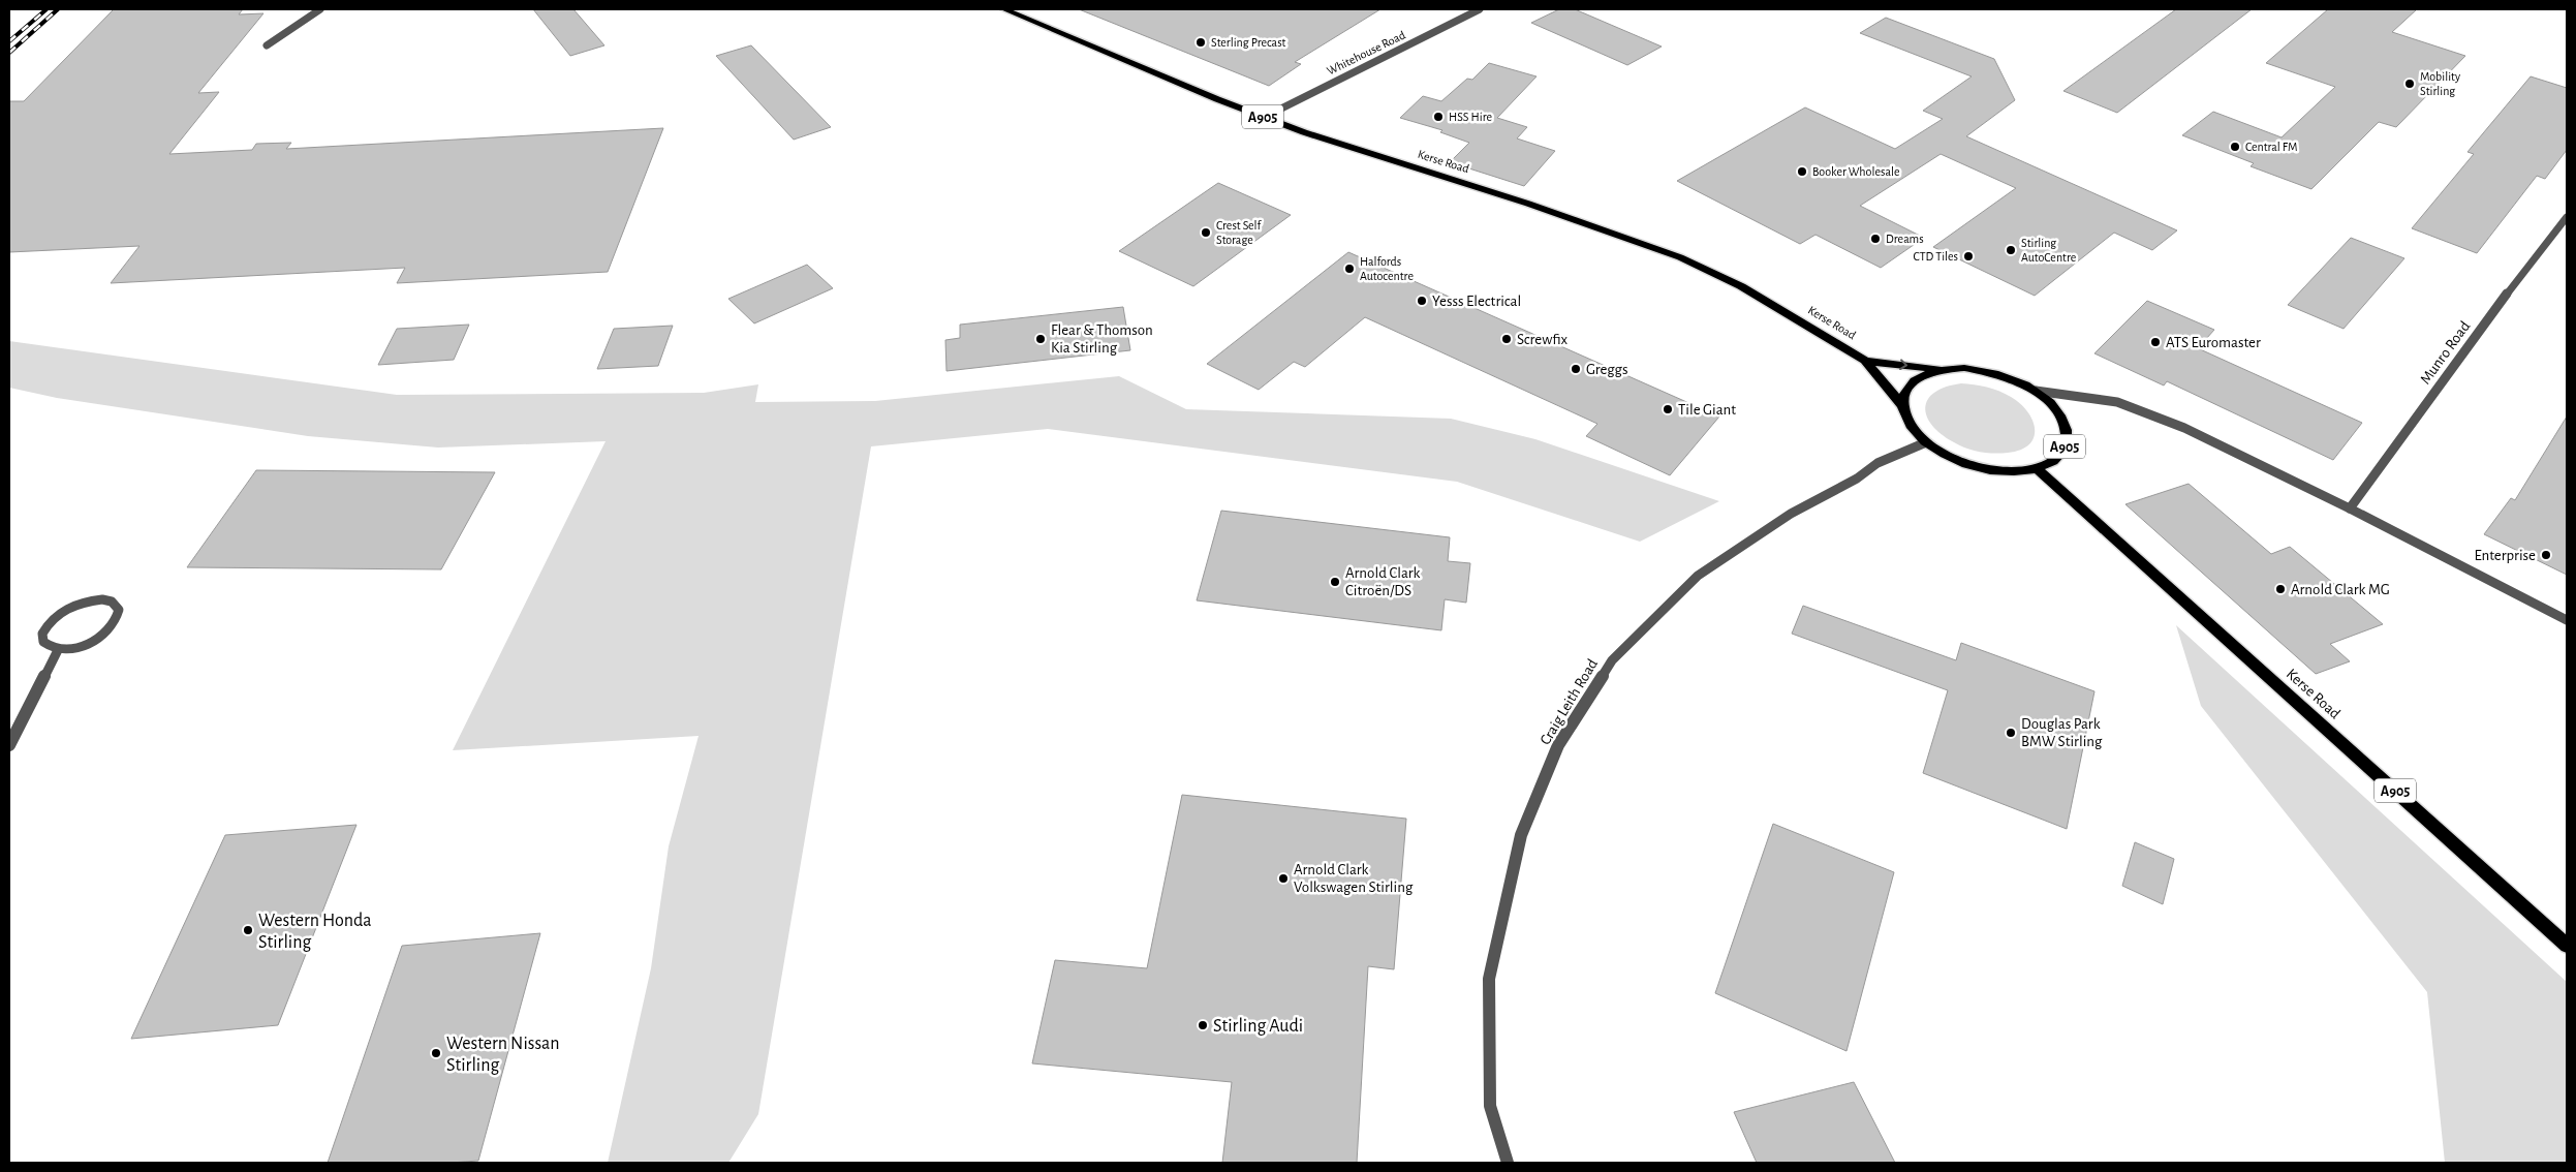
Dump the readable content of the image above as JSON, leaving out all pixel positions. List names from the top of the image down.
{
  "streets": {
    "main road": ["A905", "Kerse Road"],
    "street": ["Whitehouse Road", "Munro Road", "Craig Leith Road"]
  },
  "crossings": [
    ["Whitehouse Road", "Kerse Road"],
    ["A905", "Kerse Road"],
    ["A905", "Craig Leith Road"],
    ["Kerse Road", "Craig Leith Road"]
  ],
  "places": [
    "Sterling Precast",
    "Mobility Stirling",
    "HSS Hire",
    "Central FM",
    "Booker Wholesale",
    "Crest Self Storage",
    "Dreams",
    "Stirling AutoCentre",
    "CTD Tiles",
    "Halfords Autocentre",
    "Yesss Electrical",
    "Flear & Thomson Kia Stirling",
    "Screwfix",
    "ATS Euromaster",
    "Greggs",
    "Tile Giant",
    "Enterprise",
    "Arnold Clark Citroën/DS",
    "Arnold Clark MG",
    "Douglas Park BMW Stirling",
    "Arnold Clark Volkswagen Stirling",
    "Western Honda Stirling",
    "Stirling Audi",
    "Western Nissan Stirling"
  ]
}
